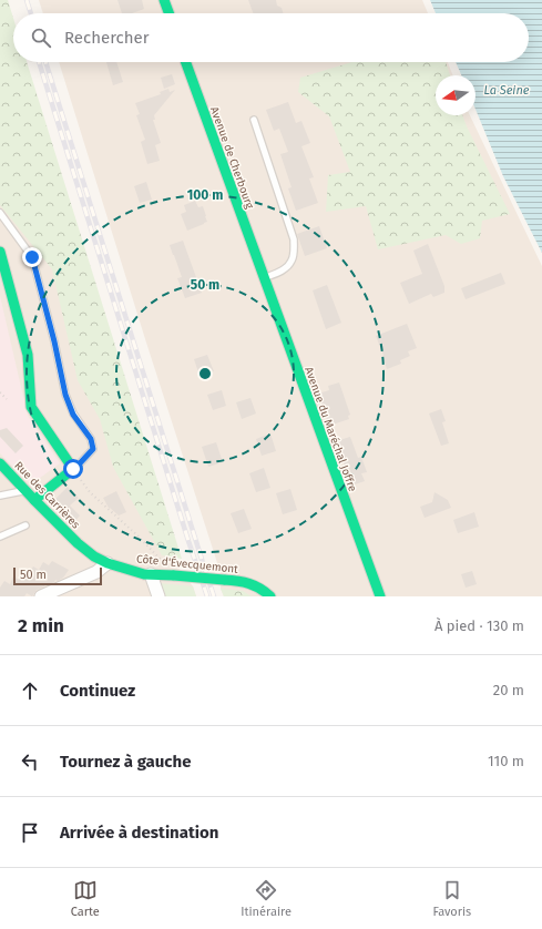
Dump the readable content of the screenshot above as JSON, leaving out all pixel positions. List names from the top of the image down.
{
  "streets": {
    "street": [
      "Avenue de Cherbourg",
      "Avenue du Maréchal Joffre",
      "Rue des Carrières",
      "Côte d'Évecquemont"
    ]
  },
  "crossings": [
    ["Avenue de Cherbourg", "Avenue du Maréchal Joffre"],
    ["Rue des Carrières", "Côte d'Évecquemont"]
  ],
  "water": ["La Seine"],
  "scale_bar": "50 m",
  "north": "left",
  "page": {
    "search": "Rechercher",
    "scale": "50 m",
    "heading": ["2 min", "À pied · 130 m"],
    "list": [
      ["Continuez", "20 m"],
      ["Tournez à gauche", "110 m"],
      "Arrivée à destination"
    ],
    "nav": ["Carte", "Itinéraire", "Favoris"]
  },
  "rings": ["100 m", "50 m"]
}
